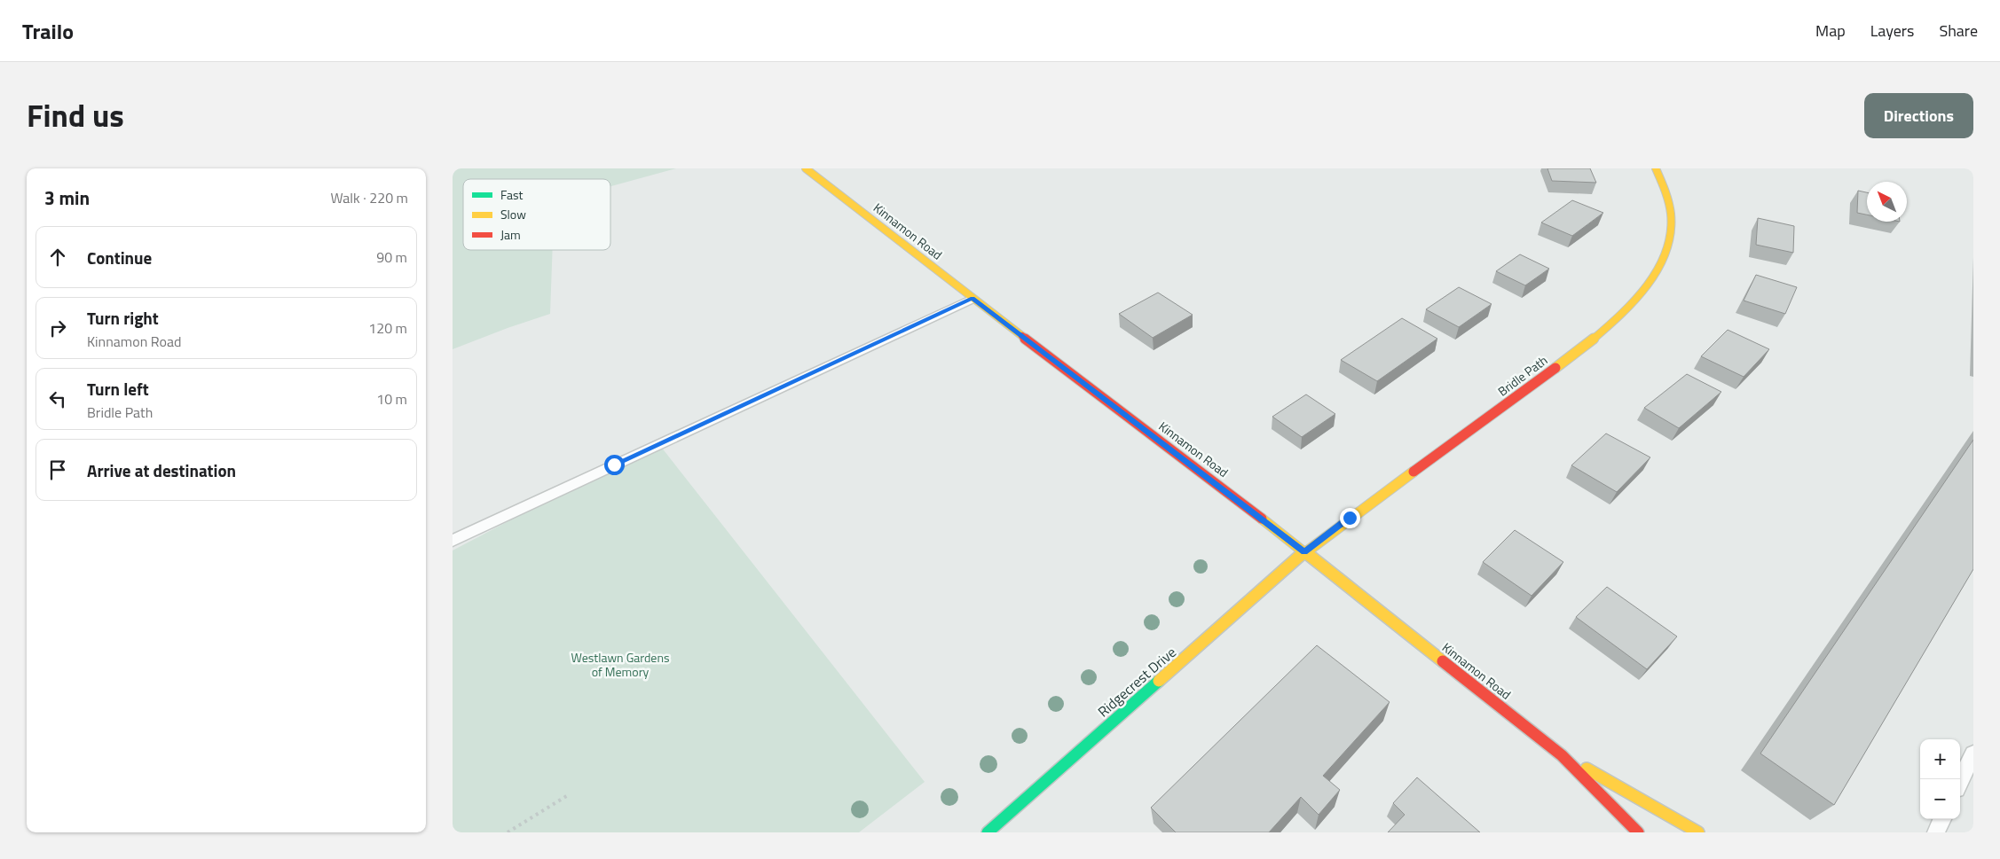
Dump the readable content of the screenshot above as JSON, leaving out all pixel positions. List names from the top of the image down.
{
  "streets": {
    "main road": ["Kinnamon Road", "Bridle Path", "Ridgecrest Drive"]
  },
  "crossings": [
    ["Kinnamon Road", "Bridle Path"],
    ["Kinnamon Road", "Ridgecrest Drive"],
    ["Bridle Path", "Ridgecrest Drive"]
  ],
  "parks": ["Westlawn Gardens of Memory"],
  "legend": ["Fast", "Slow", "Jam"],
  "north": "top left",
  "page": {
    "header": "Trailo",
    "nav": ["Map", "Layers", "Share"],
    "title": "Find us",
    "buttons": "Directions",
    "heading": ["3 min", "Walk · 220 m"],
    "list": [
      ["Continue", "90 m"],
      ["Turn right", "Kinnamon Road", "120 m"],
      ["Turn left", "Bridle Path", "10 m"],
      "Arrive at destination"
    ],
    "map_buttons": ["+", "−"]
  }
}
